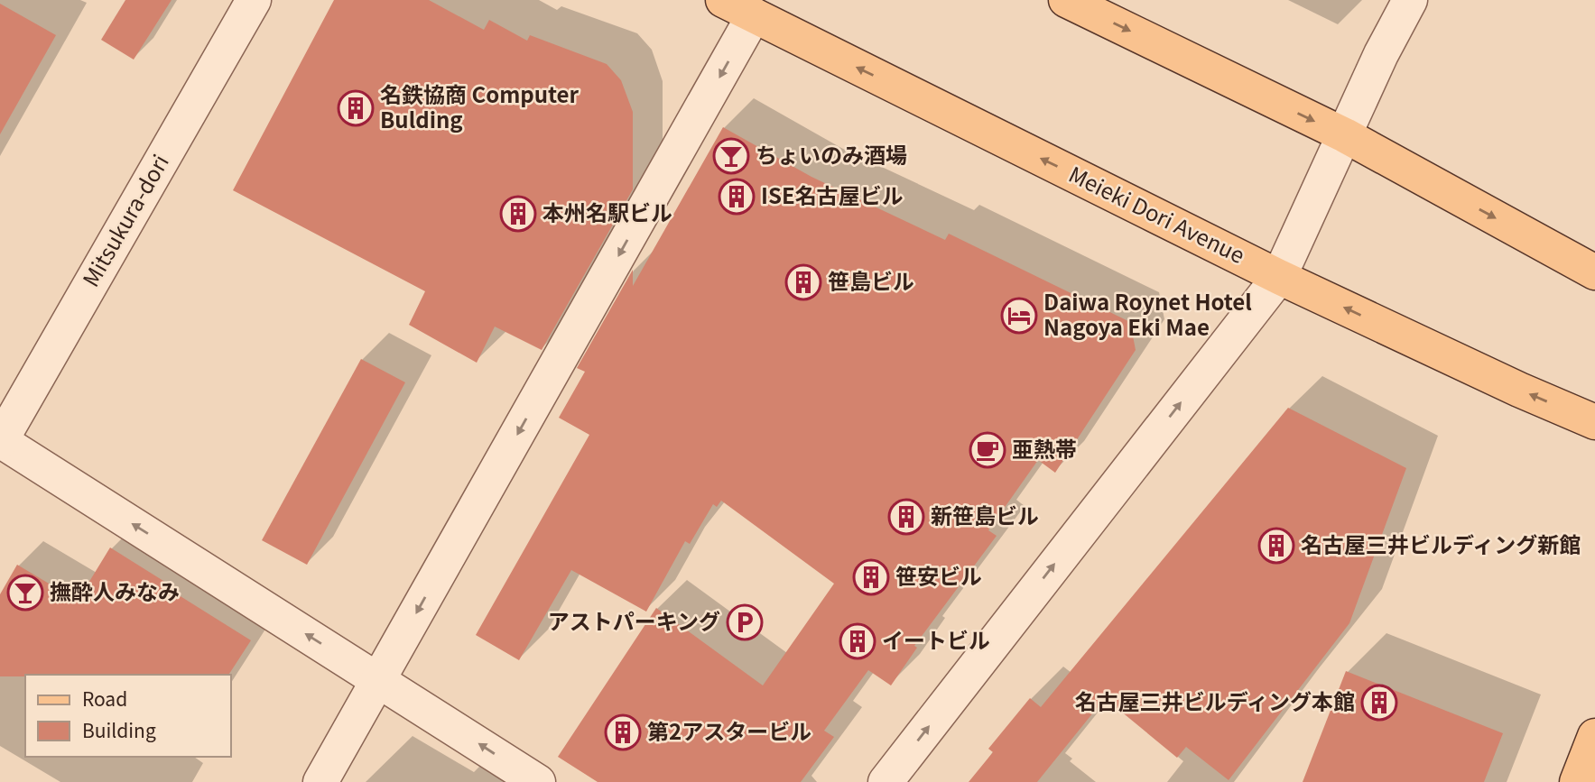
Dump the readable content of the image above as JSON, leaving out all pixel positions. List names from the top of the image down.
{
  "streets": {
    "main road": ["Meieki Dori Avenue"],
    "street": ["Mitsukura-dori"]
  },
  "places": {
    "building": [
      "名鉄協商 Computer Bulding",
      "ISE名古屋ビル",
      "本州名駅ビル",
      "笹島ビル",
      "新笹島ビル",
      "名古屋三井ビルディング新館",
      "笹安ビル",
      "イートビル",
      "名古屋三井ビルディング本館",
      "第2アスタービル"
    ],
    "bar": ["ちょいのみ酒場", "撫酔人みなみ"],
    "hotel": ["Daiwa Roynet Hotel Nagoya Eki Mae"],
    "cafe": ["亜熱帯"],
    "parking": ["アストパーキング"]
  },
  "legend": ["Road", "Building"]
}
